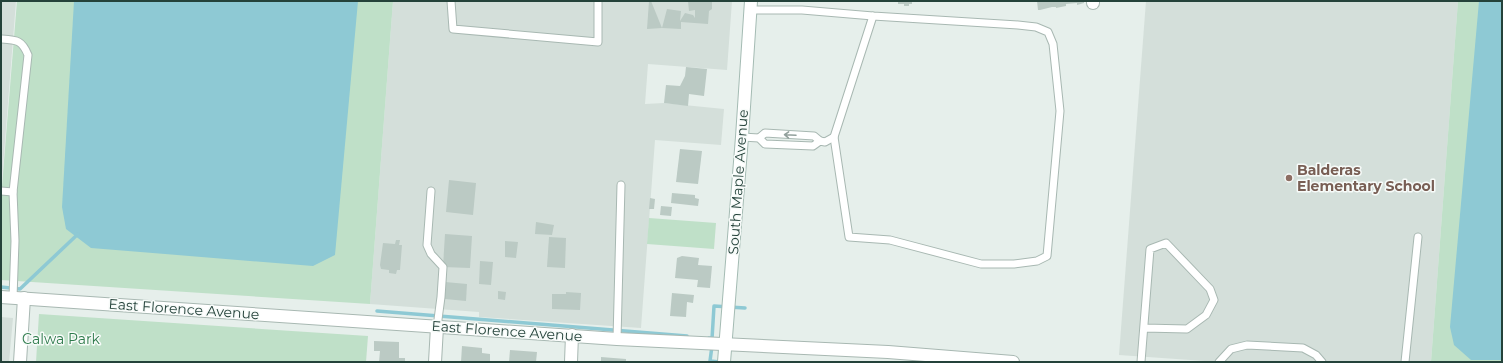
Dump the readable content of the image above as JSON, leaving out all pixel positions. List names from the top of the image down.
{
  "streets": {
    "street": ["South Maple Avenue", "East Florence Avenue"]
  },
  "crossings": [
    ["South Maple Avenue", "East Florence Avenue"]
  ],
  "parks": ["Calwa Park"],
  "places": ["Balderas Elementary School"]
}
